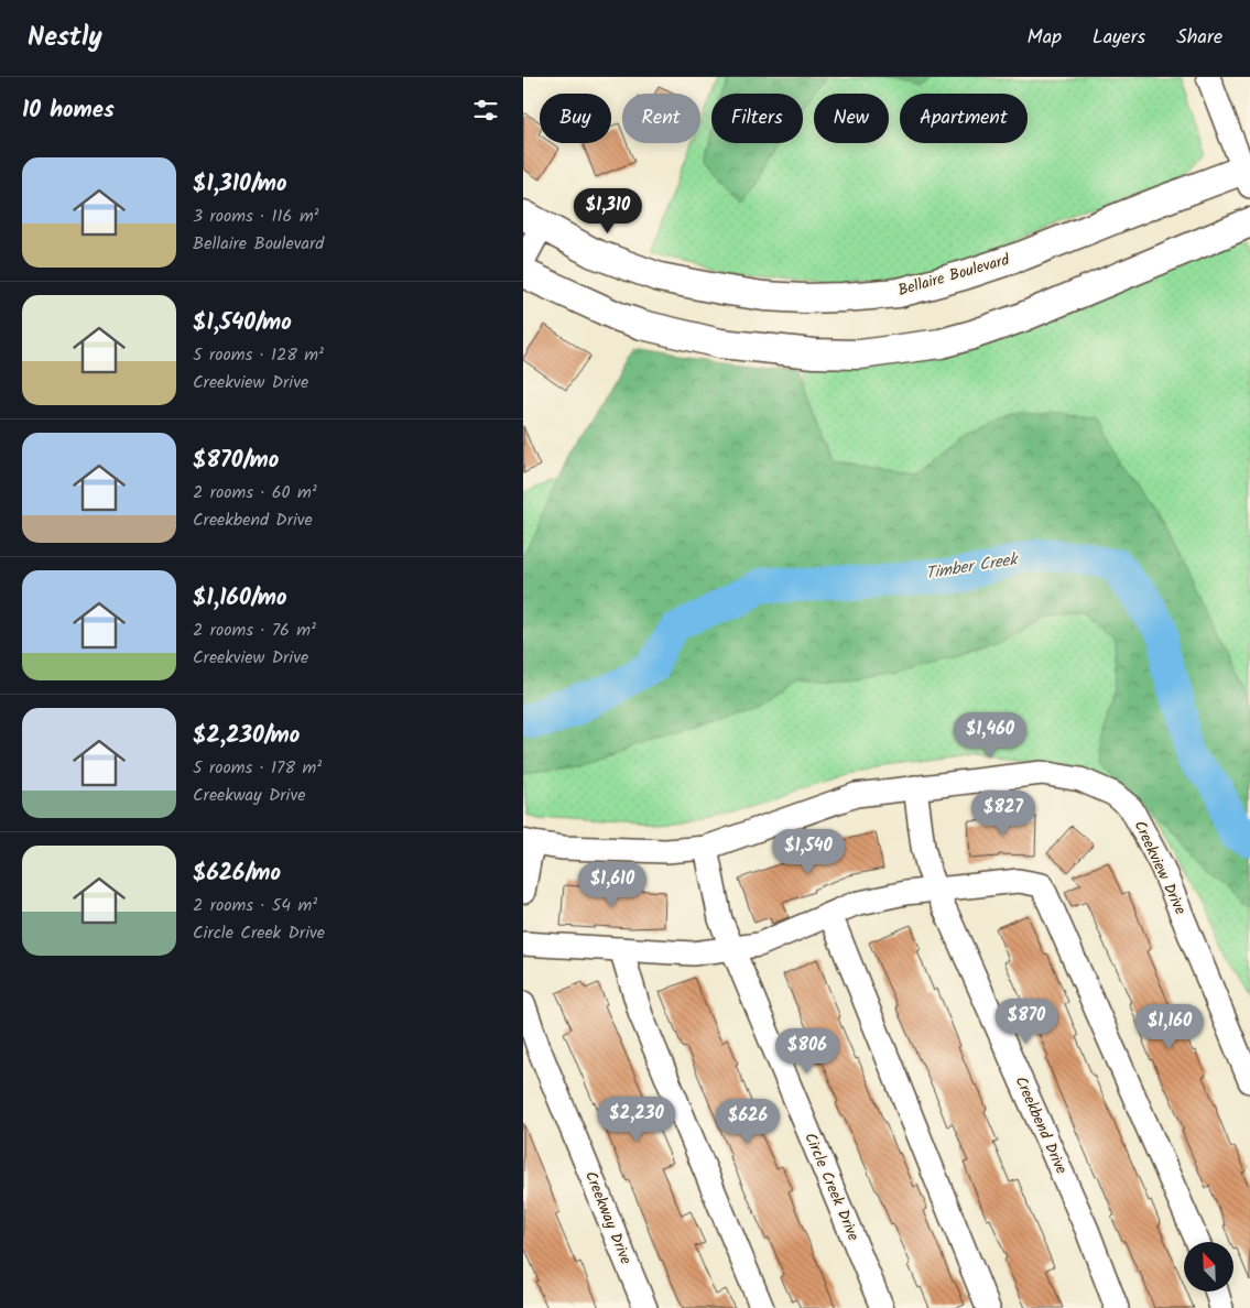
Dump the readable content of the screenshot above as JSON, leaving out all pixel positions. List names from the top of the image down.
{
  "streets": {
    "main road": ["Bellaire Boulevard"],
    "street": [
      "Creekview Drive",
      "Creekbend Drive",
      "Circle Creek Drive",
      "Creekway Drive"
    ]
  },
  "crossings": [
    ["Creekview Drive", "Creekbend Drive"],
    ["Creekview Drive", "Circle Creek Drive"]
  ],
  "water": ["Timber Creek"],
  "north": "top left",
  "page": {
    "header": "Nestly",
    "nav": ["Map", "Layers", "Share"],
    "heading": "10 homes",
    "chip": [
      "Buy",
      "Rent",
      "Filters",
      "New",
      "Apartment"
    ],
    "list": [
      {
        "name": "$1,310/mo",
        "note": "3 rooms · 116 m² · Bellaire Boulevard"
      },
      {
        "name": "$1,540/mo",
        "note": "5 rooms · 128 m² · Creekview Drive"
      },
      {
        "name": "$870/mo",
        "note": "2 rooms · 60 m² · Creekbend Drive"
      },
      {
        "name": "$1,160/mo",
        "note": "2 rooms · 76 m² · Creekview Drive"
      },
      {
        "name": "$2,230/mo",
        "note": "5 rooms · 178 m² · Creekway Drive"
      },
      {
        "name": "$626/mo",
        "note": "2 rooms · 54 m² · Circle Creek Drive"
      }
    ],
    "price": [
      "$1,310",
      "$1,460",
      "$827",
      "$1,540",
      "$1,610",
      "$870",
      "$1,160",
      "$806",
      "$2,230",
      "$626"
    ]
  }
}
